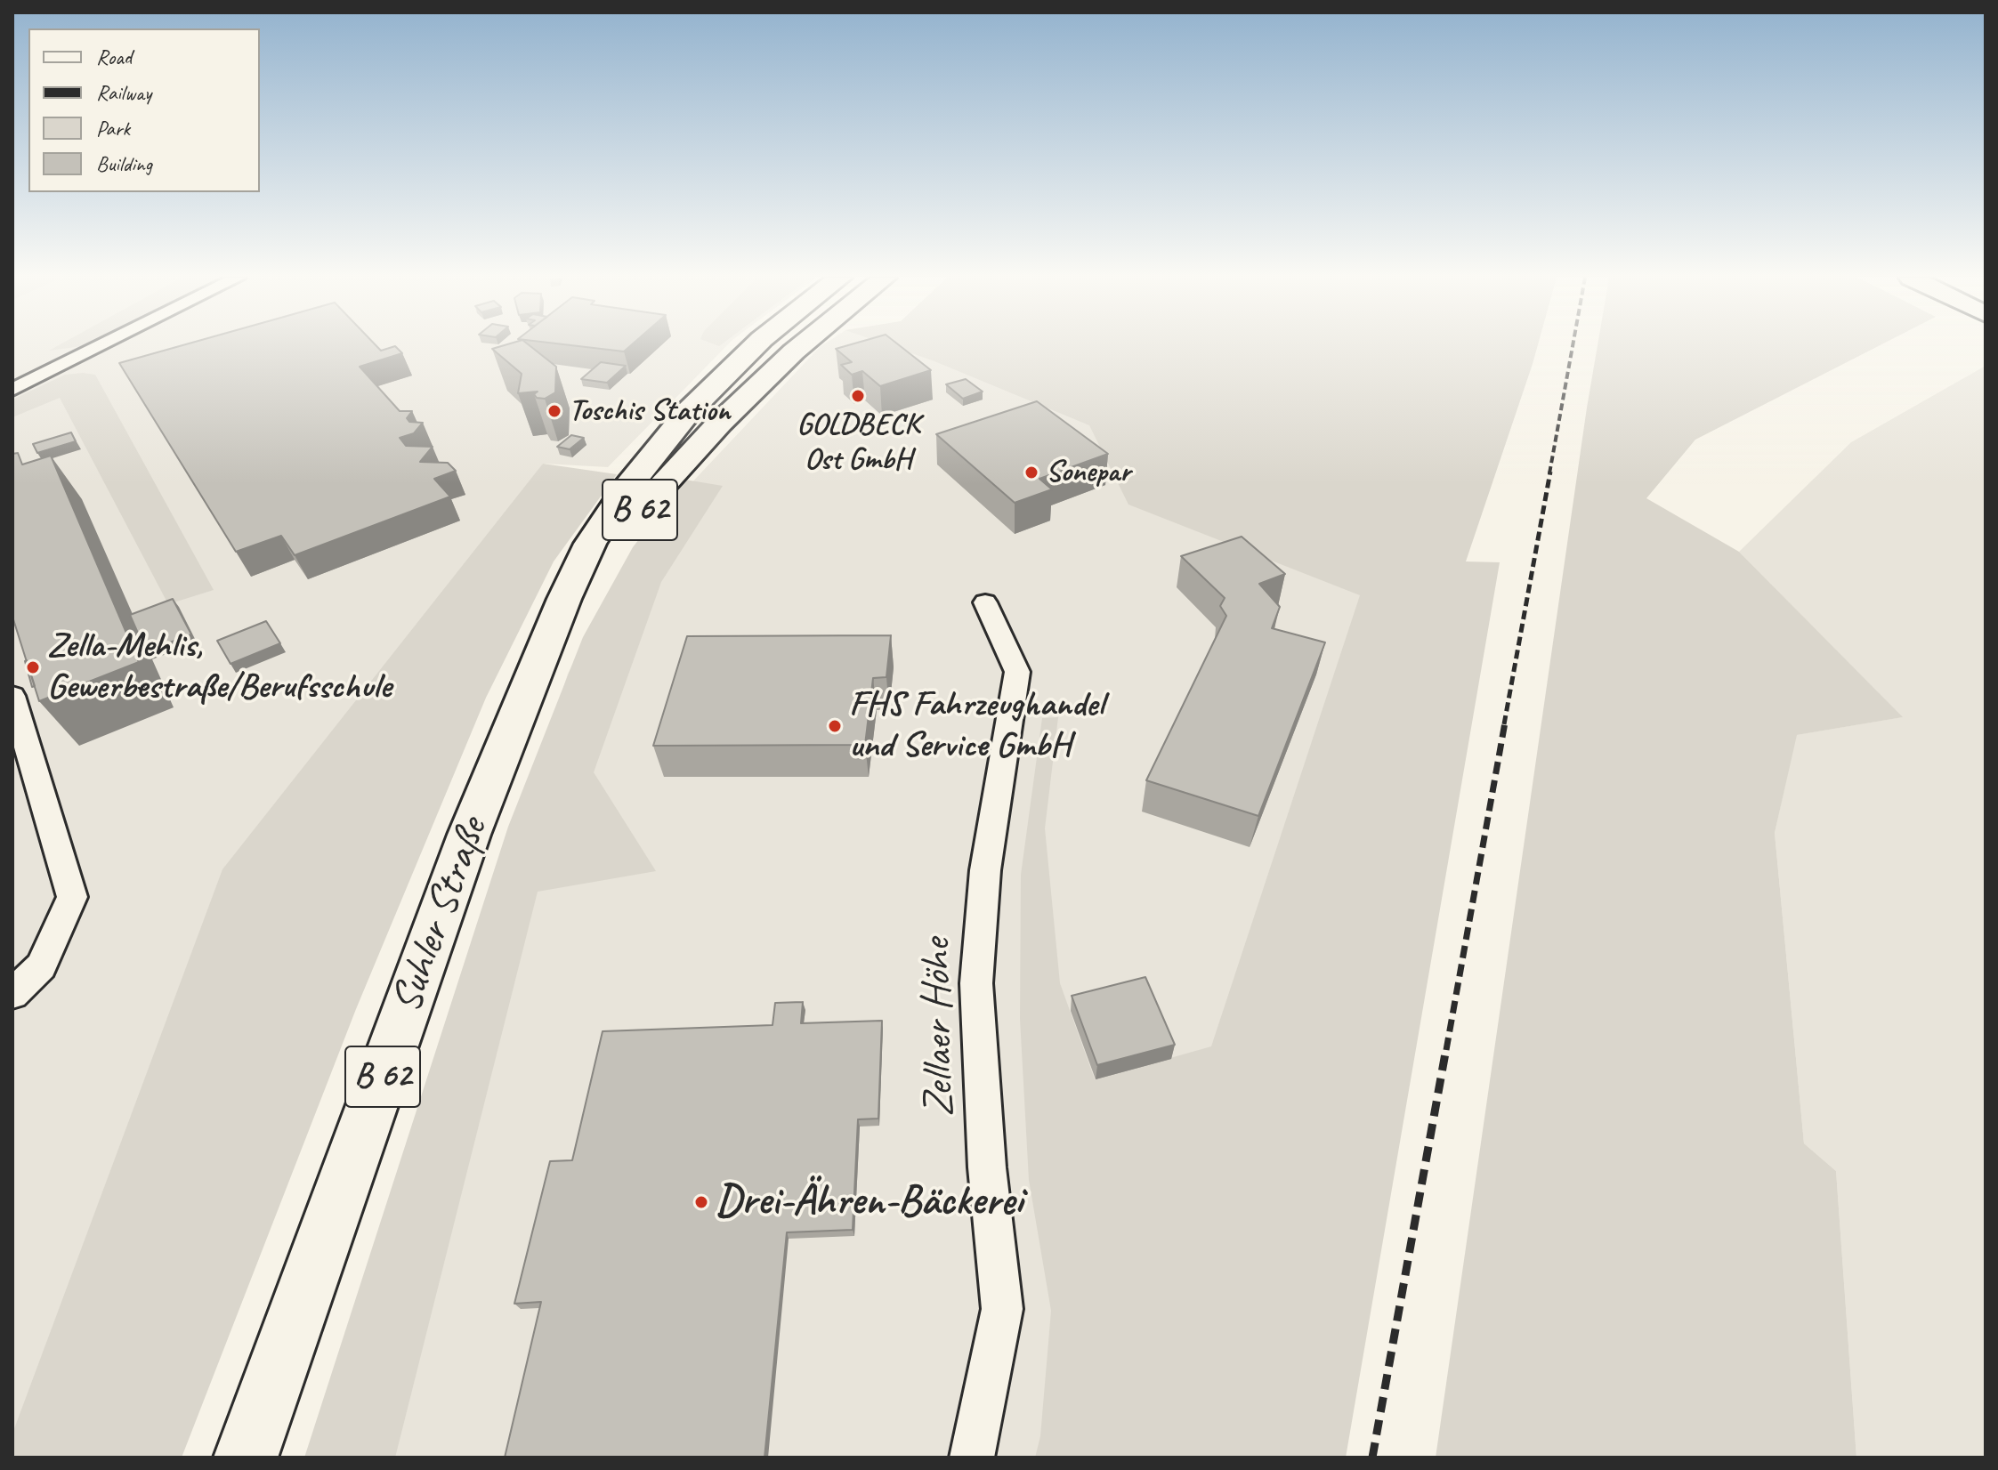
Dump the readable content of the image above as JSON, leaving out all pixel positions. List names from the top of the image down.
{
  "streets": {
    "main road": ["B 62", "Suhler Straße"],
    "street": ["Zellaer Höhe"]
  },
  "places": [
    "GOLDBECK Ost GmbH",
    "Toschis Station",
    "Sonepar",
    "Zella-Mehlis, Gewerbestraße/Berufsschule",
    "FHS Fahrzeughandel und Service GmbH",
    "Drei-Ähren-Bäckerei"
  ],
  "legend": [
    "Road",
    "Railway",
    "Park",
    "Building"
  ]
}
